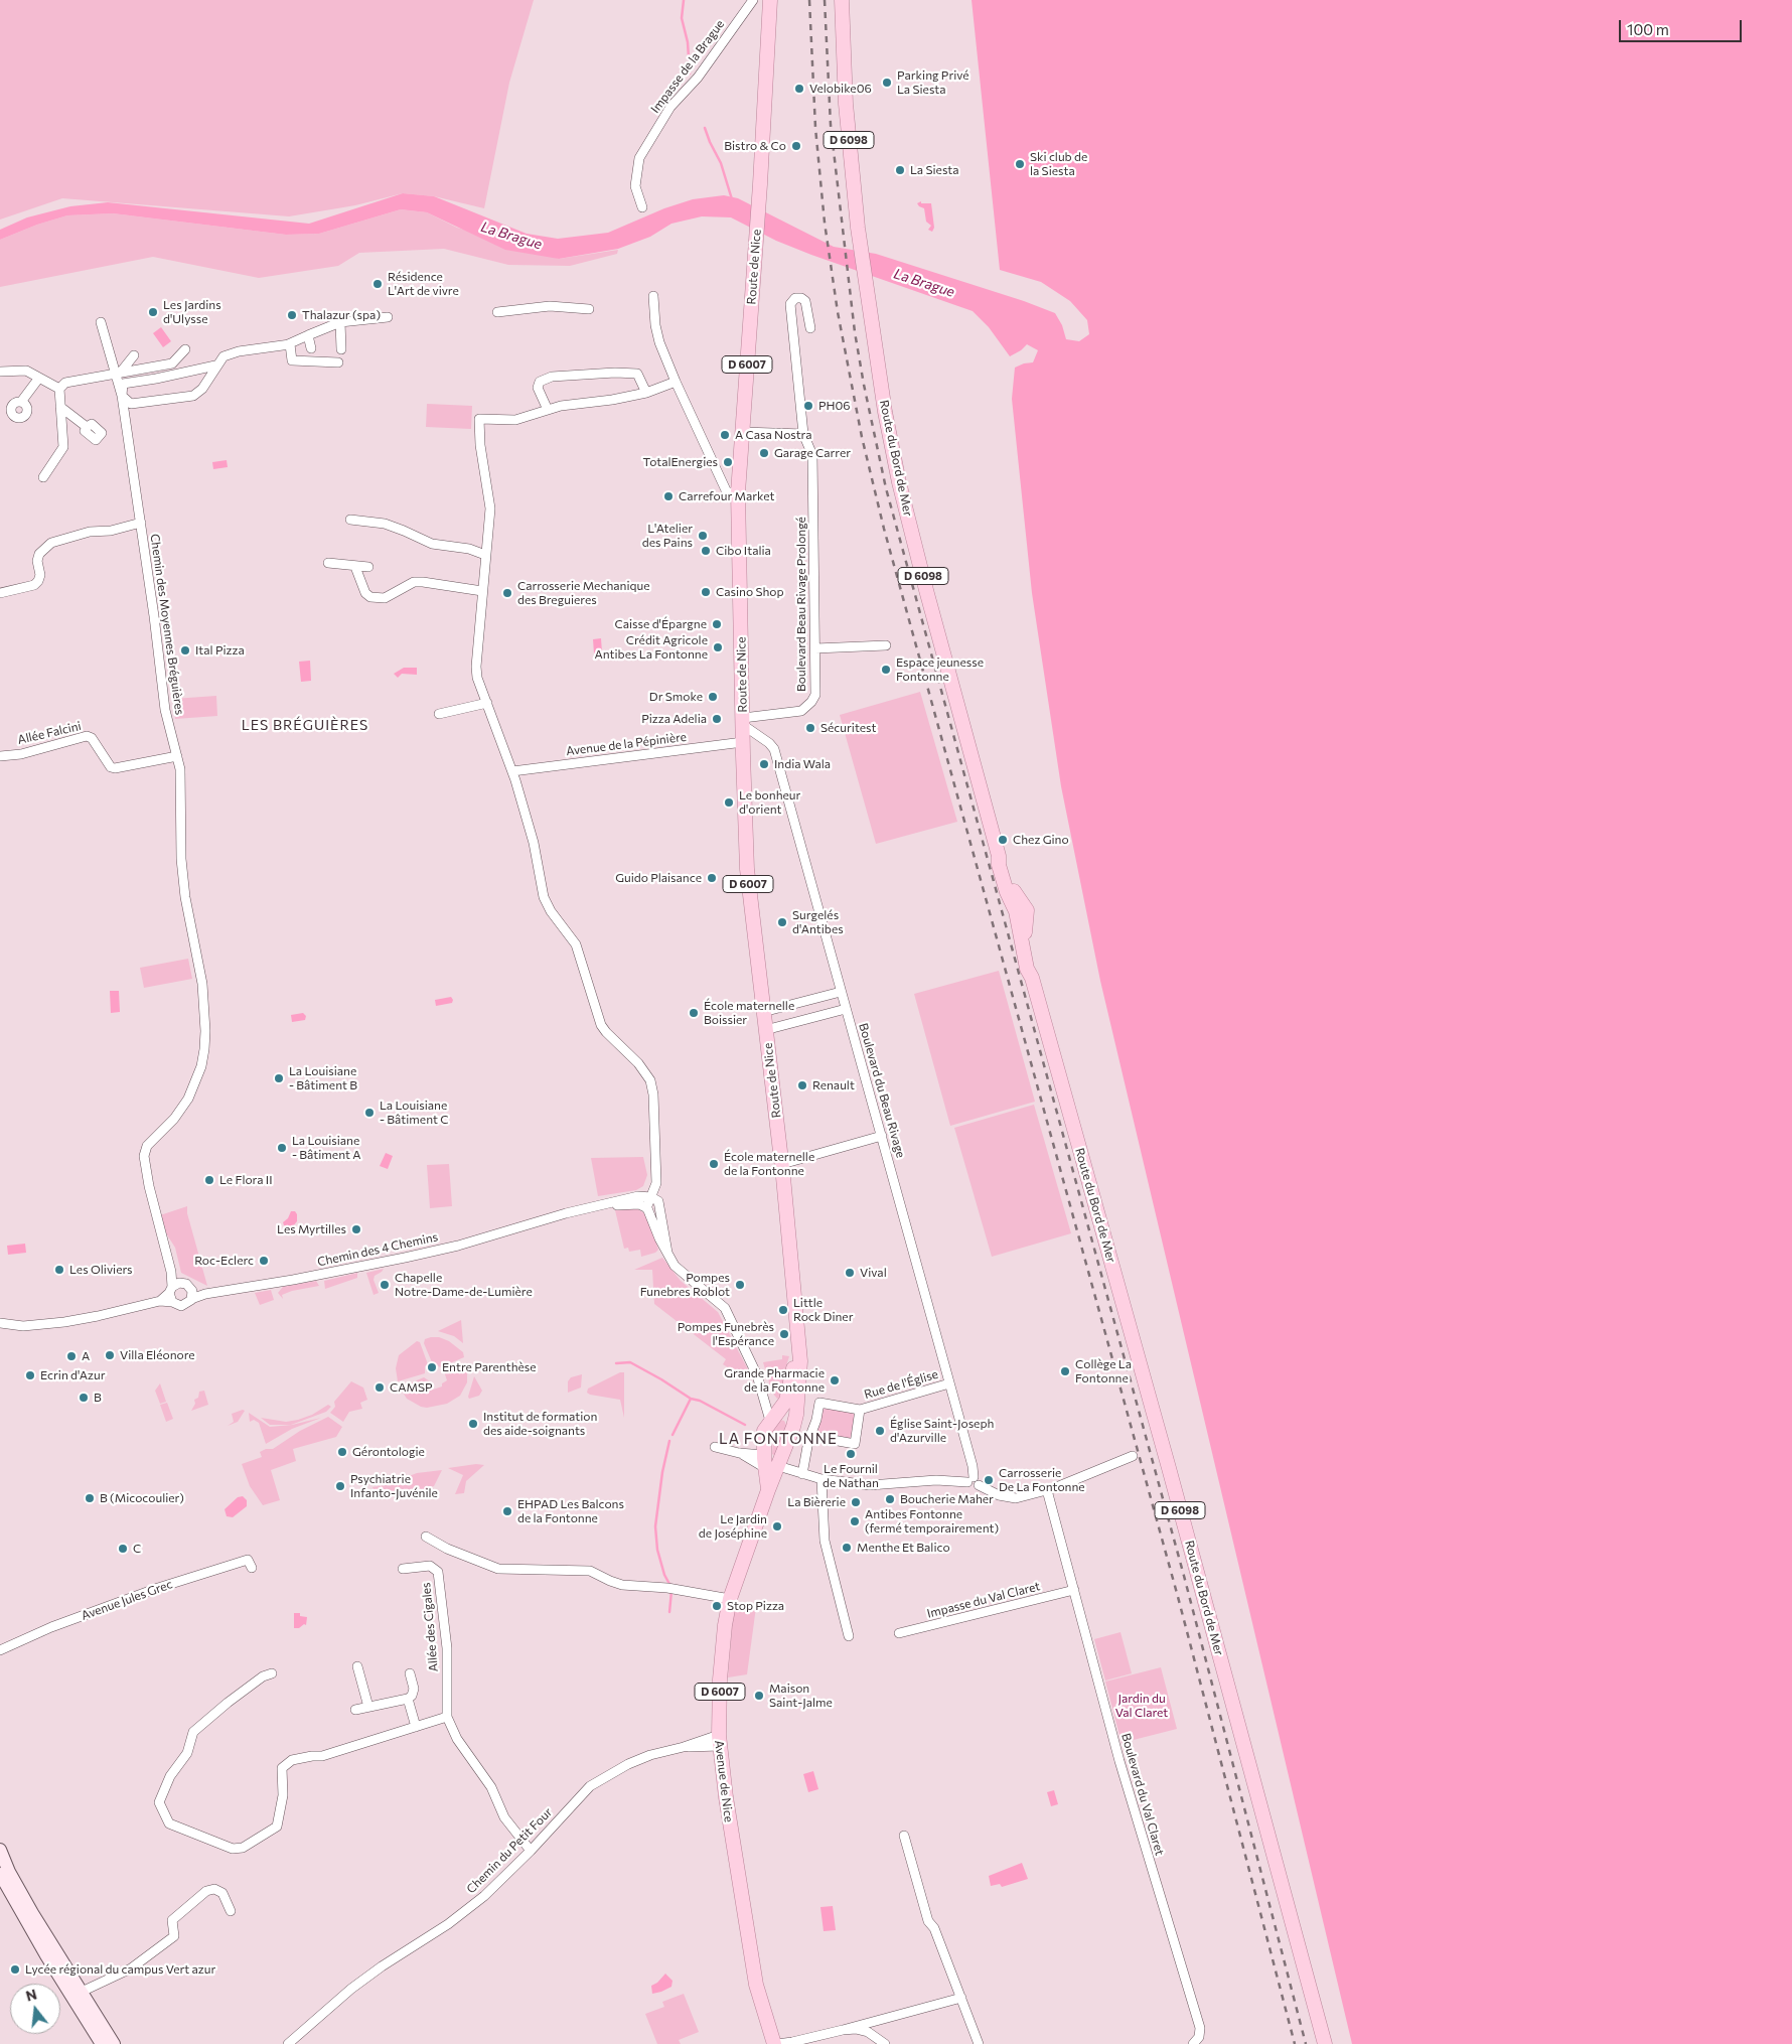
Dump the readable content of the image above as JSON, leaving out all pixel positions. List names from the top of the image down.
{
  "streets": {
    "main road": [
      "D 6098",
      "Route de Nice",
      "D 6007",
      "Route du Bord de Mer",
      "Avenue de Nice"
    ],
    "street": [
      "Impasse de la Brague",
      "Boulevard Beau Rivage Prolongé",
      "Chemin des Moyennes Bréguières",
      "Allée Falcini",
      "Avenue de la Pépinière",
      "Boulevard du Beau Rivage",
      "Chemin des 4 Chemins",
      "Rue de l'Église",
      "Avenue Jules Grec",
      "Impasse du Val Claret",
      "Allée des Cigales",
      "Boulevard du Val Claret",
      "Chemin du Petit Four"
    ]
  },
  "crossings": [
    ["Route de Nice", "Boulevard Beau Rivage Prolongé"],
    ["Route de Nice", "Avenue de la Pépinière"],
    ["Route de Nice", "Avenue de Nice"],
    ["Chemin des Moyennes Bréguières", "Allée Falcini"],
    ["Chemin des Moyennes Bréguières", "Chemin des 4 Chemins"],
    ["Boulevard du Beau Rivage", "Rue de l'Église"],
    ["Impasse du Val Claret", "Boulevard du Val Claret"],
    ["Allée des Cigales", "Chemin du Petit Four"],
    ["Avenue de Nice", "Chemin du Petit Four"]
  ],
  "districts": ["LES BRÉGUIÈRES", "LA FONTONNE"],
  "water": ["La Brague"],
  "parks": ["Jardin du Val Claret"],
  "places": [
    "Parking Privé La Siesta",
    "Velobike06",
    "Bistro & Co",
    "Ski club de la Siesta",
    "La Siesta",
    "Résidence L'Art de vivre",
    "Les Jardins d'Ulysse",
    "Thalazur (spa)",
    "PH06",
    "A Casa Nostra",
    "Garage Carrer",
    "TotalEnergies",
    "Carrefour Market",
    "L'Atelier des Pains",
    "Cibo Italia",
    "Casino Shop",
    "Carrosserie Mechanique des Breguieres",
    "Caisse d'Épargne",
    "Crédit Agricole Antibes La Fontonne",
    "Ital Pizza",
    "Espace jeunesse Fontonne",
    "Dr Smoke",
    "Pizza Adelia",
    "Sécuritest",
    "India Wala",
    "Le bonheur d'orient",
    "Chez Gino",
    "Guido Plaisance",
    "Surgelés d'Antibes",
    "École maternelle Boissier",
    "La Louisiane - Bâtiment B",
    "Renault",
    "La Louisiane - Bâtiment C",
    "La Louisiane - Bâtiment A",
    "École maternelle de la Fontonne",
    "Le Flora II",
    "Les Myrtilles",
    "Roc-Eclerc",
    "Les Oliviers",
    "Vival",
    "Chapelle Notre-Dame-de-Lumière",
    "Pompes Funebres Roblot",
    "Little Rock Diner",
    "Pompes Funebrès l'Espérance",
    "Villa Eléonore",
    "A",
    "Entre Parenthèse",
    "Collège La Fontonne",
    "Ecrin d'Azur",
    "Grande Pharmacie de la Fontonne",
    "CAMSP",
    "B",
    "Institut de formation des aide-soignants",
    "Église Saint-Joseph d'Azurville",
    "Gérontologie",
    "Le Fournil de Nathan",
    "Carrosserie De La Fontonne",
    "Psychiatrie Infanto-Juvénile",
    "B (Micocoulier)",
    "Boucherie Maher",
    "La Bièrerie",
    "EHPAD Les Balcons de la Fontonne",
    "Antibes Fontonne (fermé temporairement)",
    "Le Jardin de Joséphine",
    "Menthe Et Balico",
    "C",
    "Stop Pizza",
    "Maison Saint-Jalme",
    "Lycée régional du campus Vert azur"
  ],
  "scale_bar": "100 m",
  "north": "top"
}
